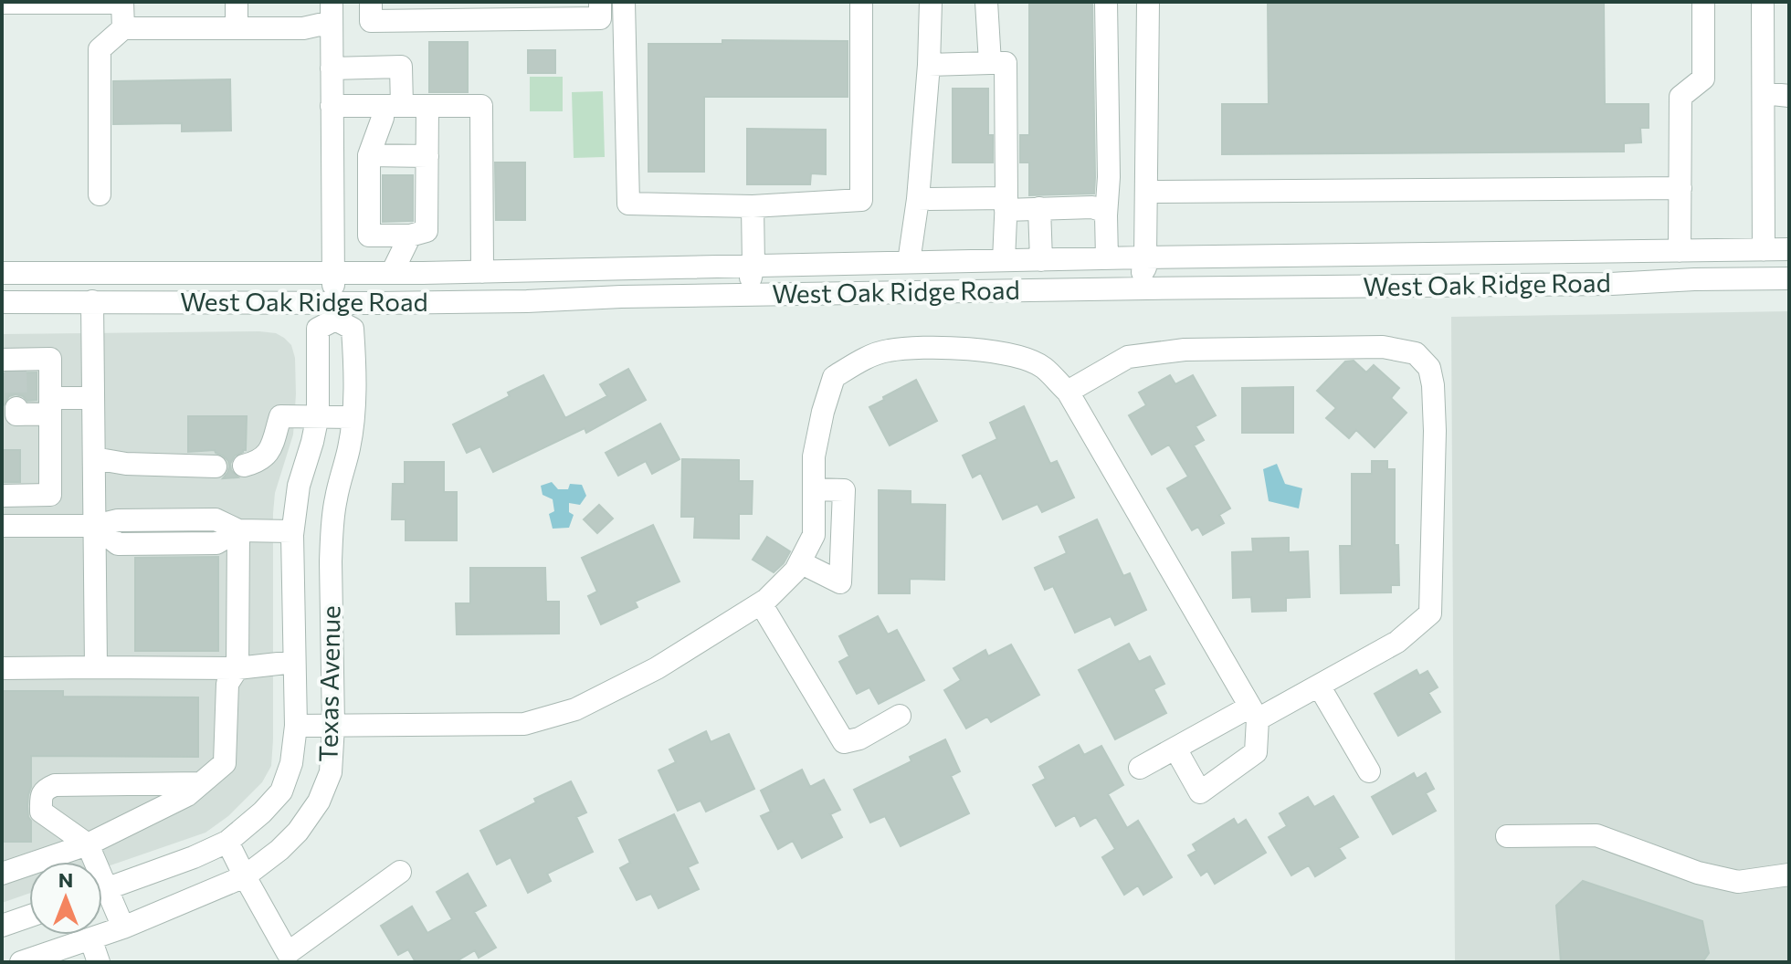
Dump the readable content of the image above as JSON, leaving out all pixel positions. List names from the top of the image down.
{
  "streets": {
    "street": ["West Oak Ridge Road", "Texas Avenue"]
  },
  "crossings": [
    ["West Oak Ridge Road", "Texas Avenue"]
  ],
  "north": "top"
}
